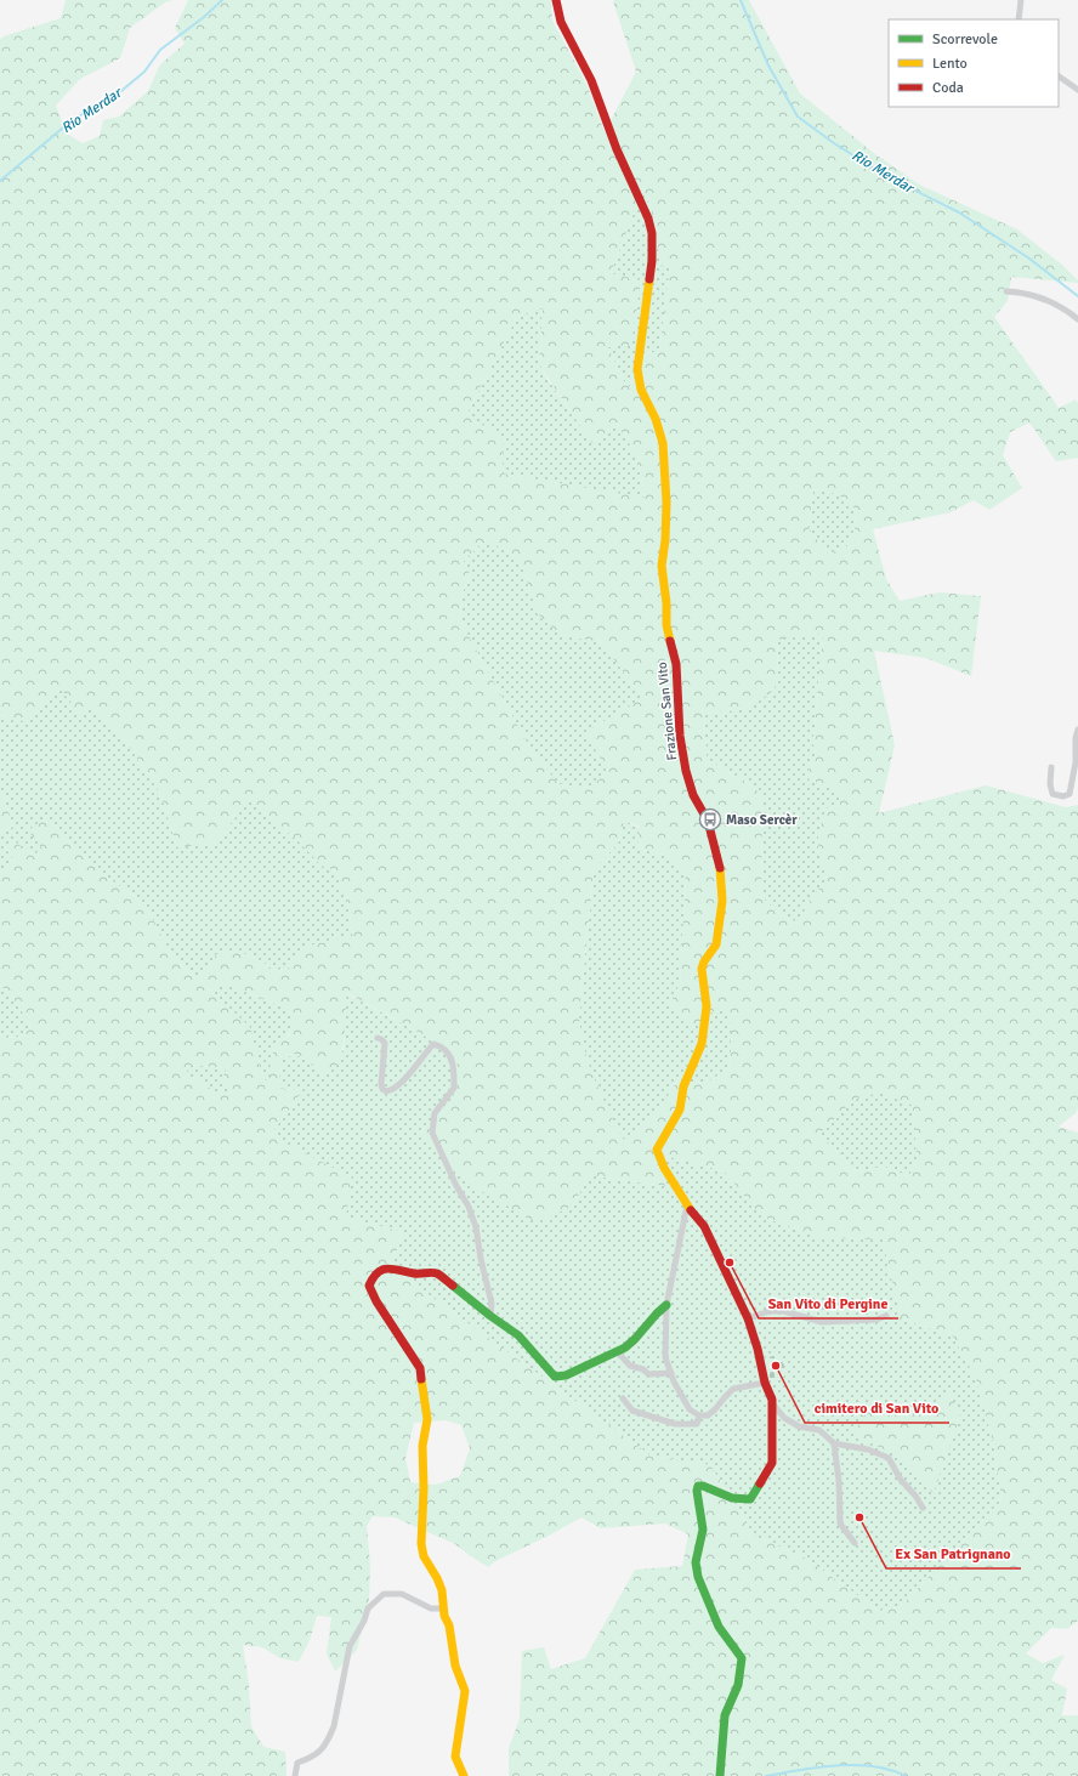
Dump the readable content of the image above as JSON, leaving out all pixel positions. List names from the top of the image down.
{
  "streets": {
    "street": ["Frazione San Vito"]
  },
  "water": ["Rio Merdar"],
  "places": {
    "bus stop": ["Maso Sercèr"],
    "other": ["San Vito di Pergine", "cimitero di San Vito", "Ex San Patrignano"]
  },
  "legend": ["Scorrevole", "Lento", "Coda"]
}
